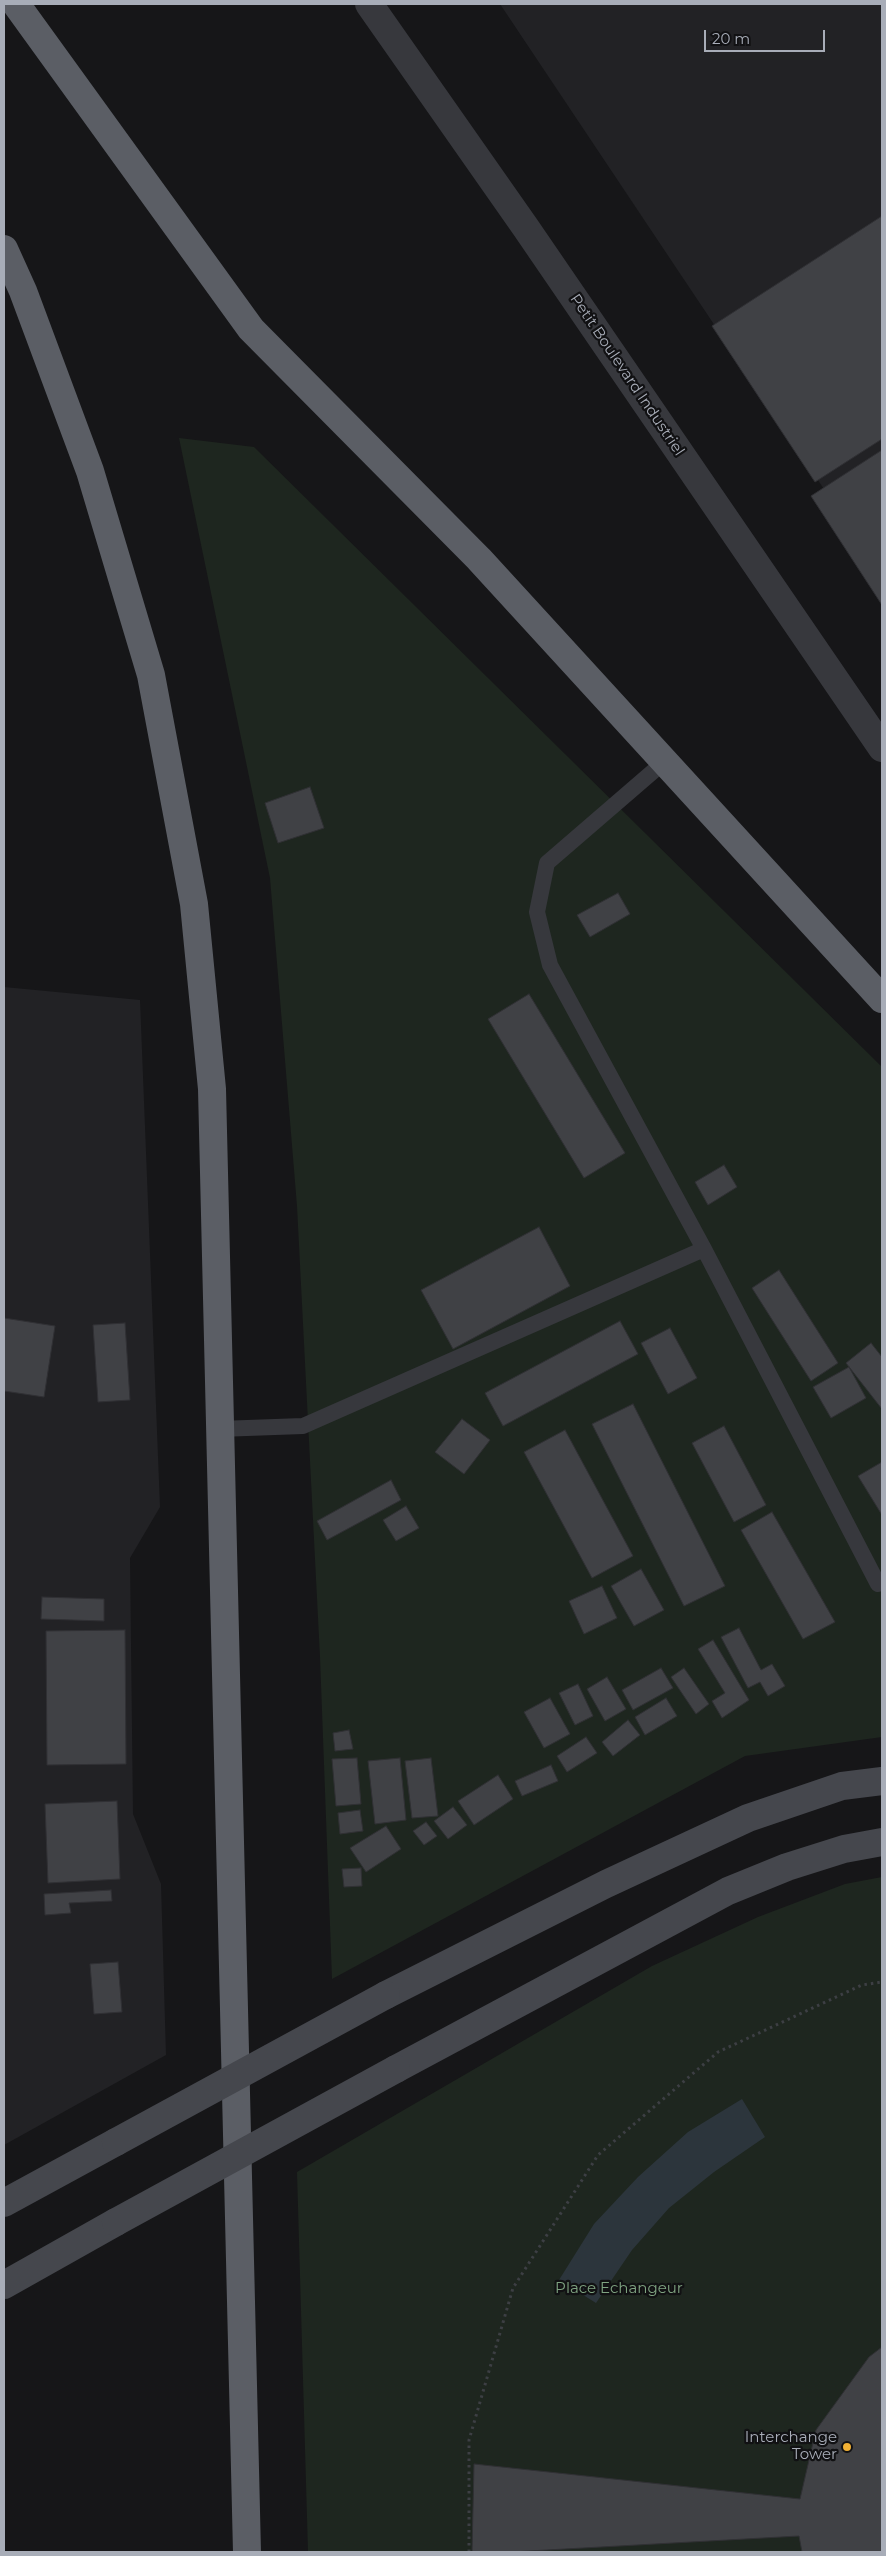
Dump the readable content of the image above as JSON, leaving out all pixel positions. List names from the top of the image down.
{
  "streets": {
    "street": ["Petit Boulevard Industriel"]
  },
  "parks": ["Place Echangeur"],
  "places": ["Interchange Tower"],
  "scale_bar": "20 m"
}
